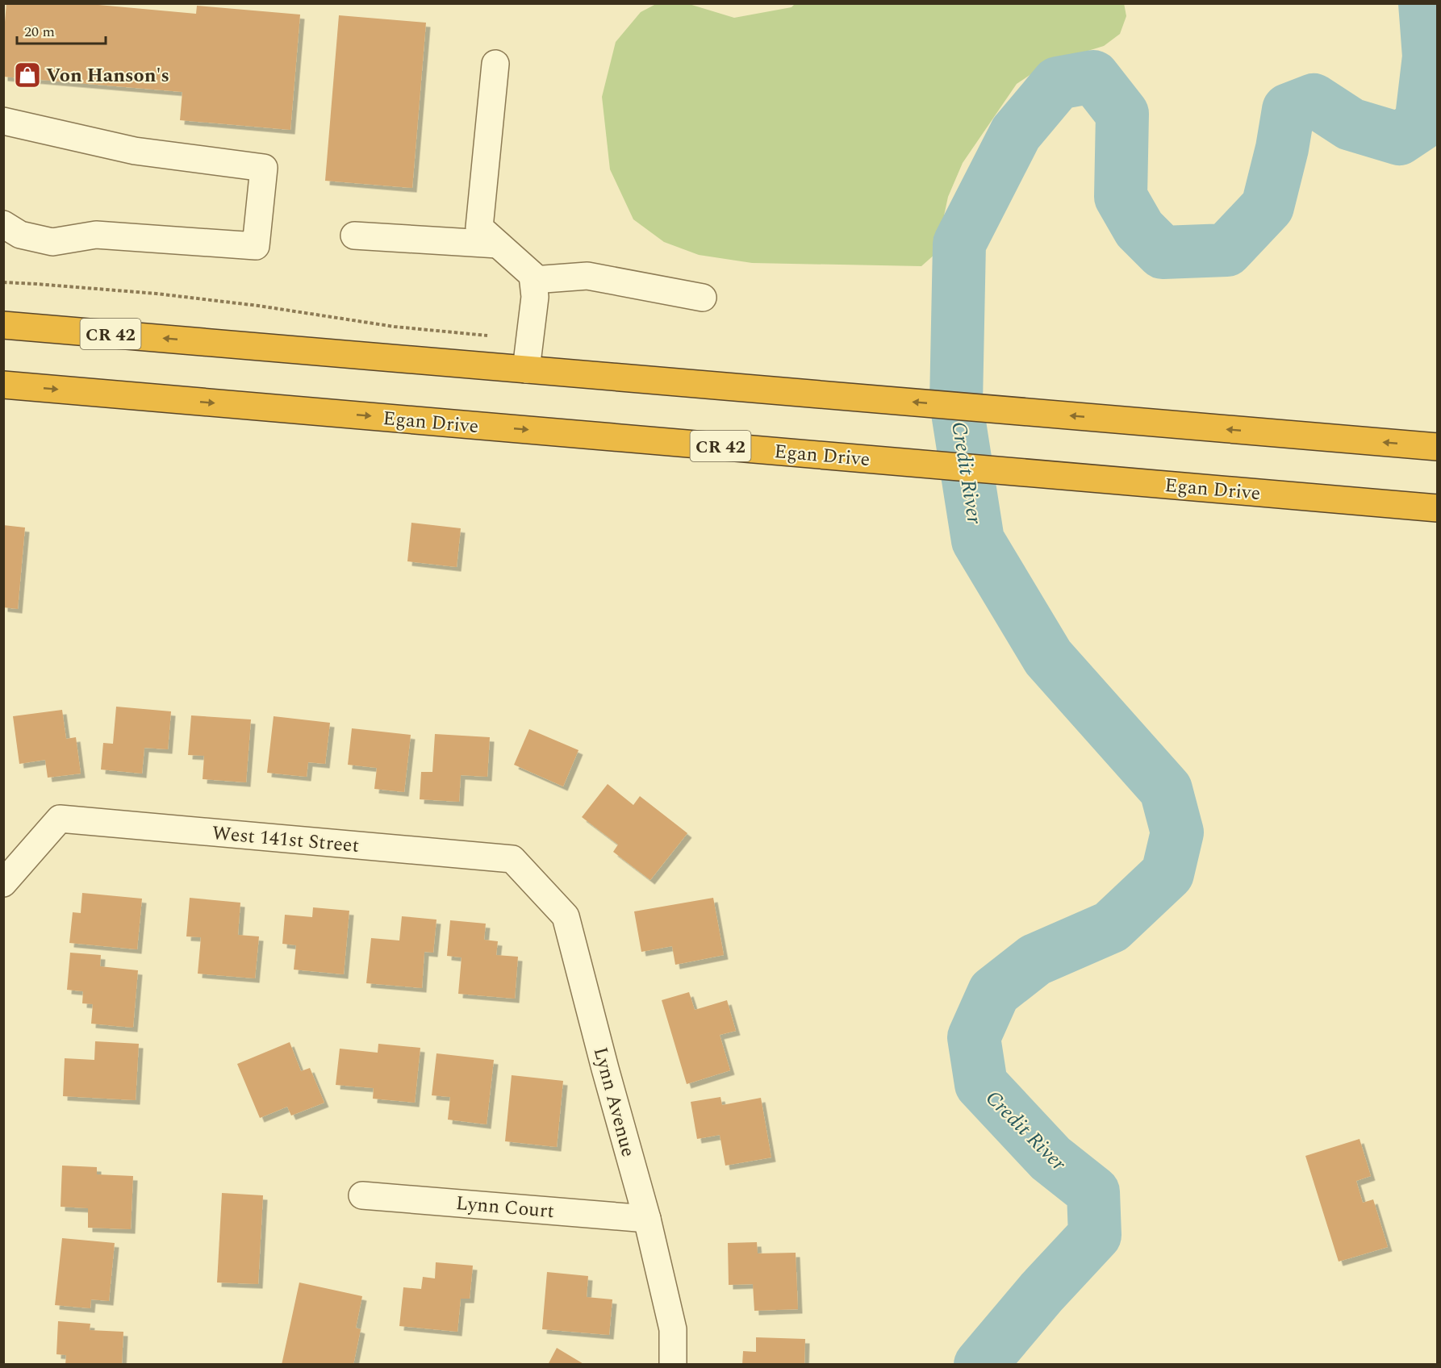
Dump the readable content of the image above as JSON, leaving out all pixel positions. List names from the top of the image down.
{
  "streets": {
    "highway": ["CR 42", "Egan Drive"],
    "street": ["West 141st Street", "Lynn Avenue", "Lynn Court"]
  },
  "crossings": [
    ["West 141st Street", "Lynn Avenue"],
    ["Lynn Avenue", "Lynn Court"]
  ],
  "water": ["Credit River"],
  "places": {
    "shop": ["Von Hanson's"]
  },
  "scale_bar": "20 m"
}
